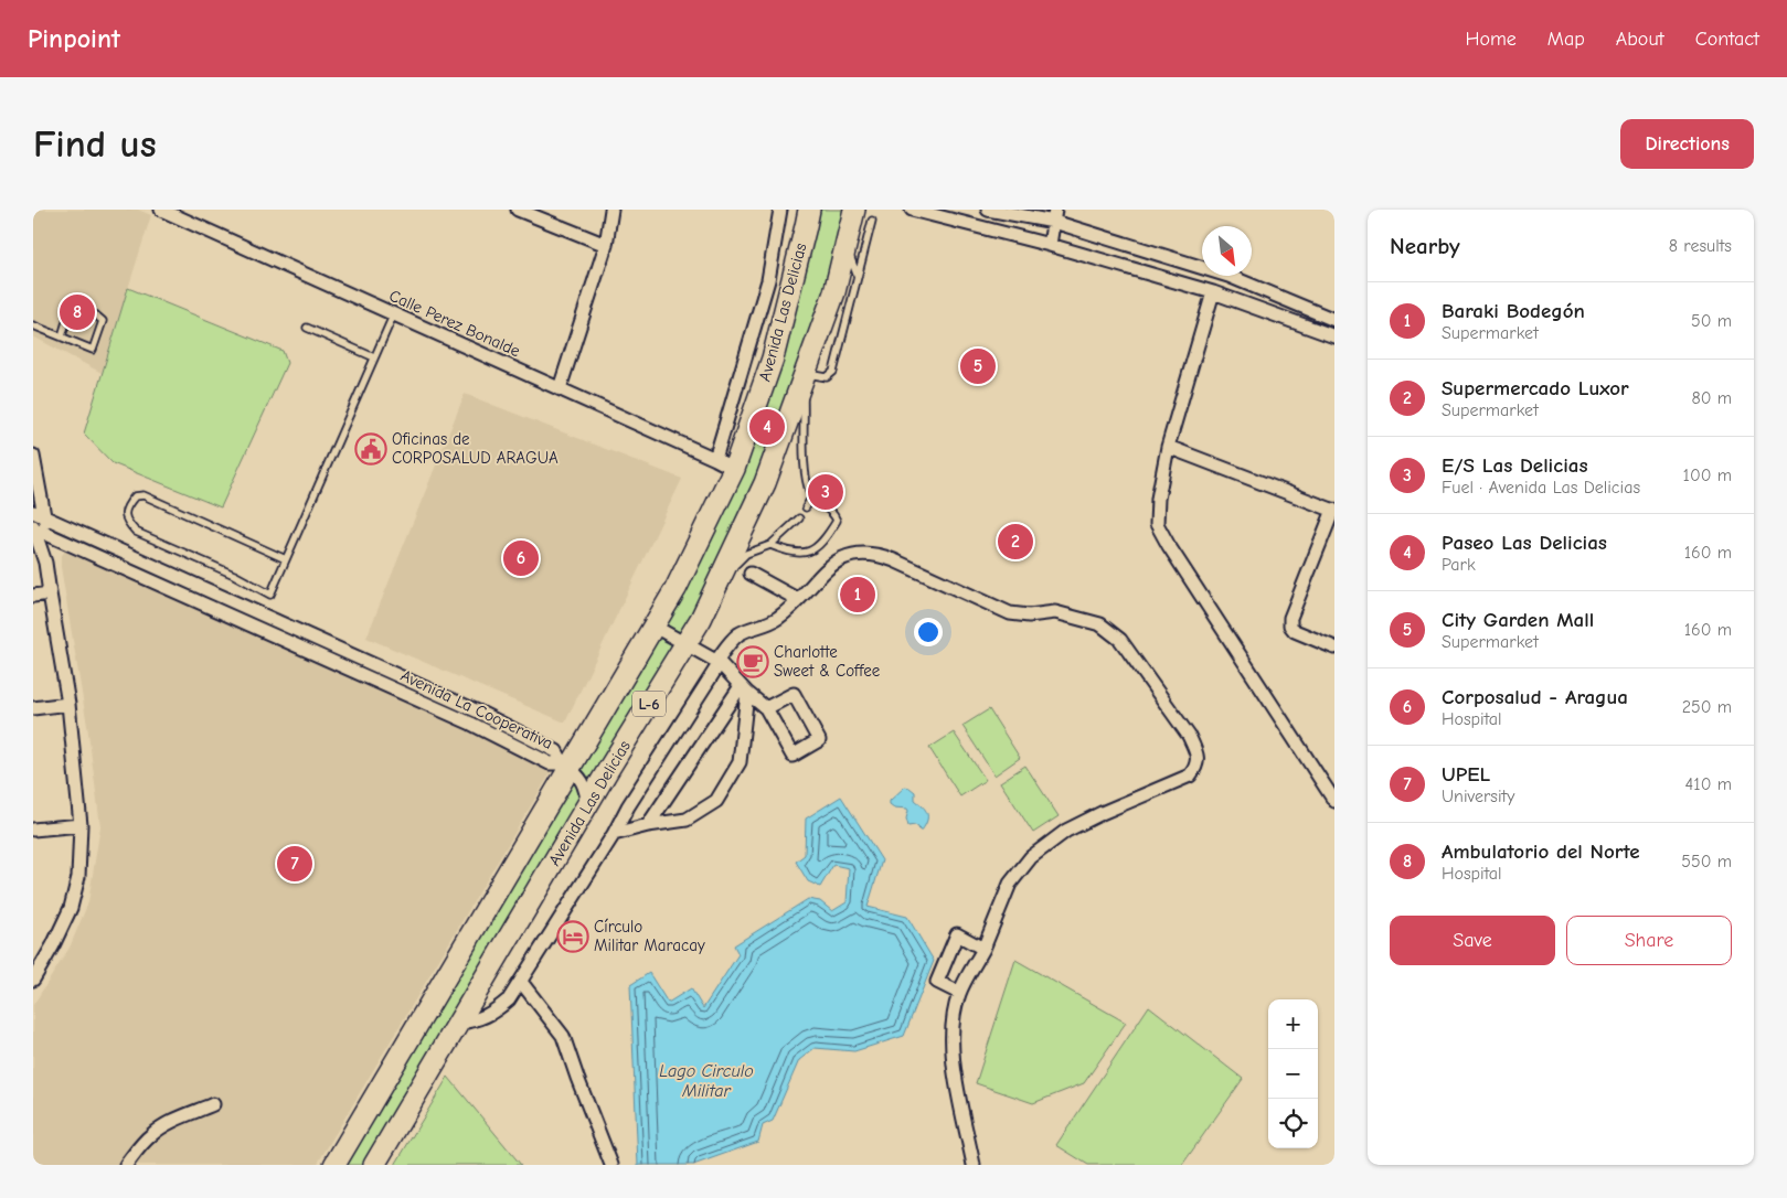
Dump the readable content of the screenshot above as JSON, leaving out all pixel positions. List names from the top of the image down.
{
  "streets": {
    "main road": ["Avenida Las Delicias", "L-6"],
    "street": ["Calle Perez Bonalde", "Avenida La Cooperativa"]
  },
  "crossings": [
    ["Avenida Las Delicias", "Calle Perez Bonalde"],
    ["Avenida Las Delicias", "Avenida La Cooperativa"]
  ],
  "water": ["Lago Circulo Militar"],
  "places": {
    "public building": ["Oficinas de CORPOSALUD ARAGUA"],
    "cafe": ["Charlotte Sweet & Coffee"],
    "hotel": ["Círculo Militar Maracay"]
  },
  "north": "bottom right",
  "page": {
    "header": "Pinpoint",
    "nav": [
      "Home",
      "Map",
      "About",
      "Contact"
    ],
    "buttons": [
      "Directions",
      ["Save", "Share"]
    ],
    "title": "Find us",
    "heading": ["Nearby", "8 results"],
    "list": [
      {
        "mark": "1",
        "name": "Baraki Bodegón",
        "note": "Supermarket",
        "value": "50 m"
      },
      {
        "mark": "2",
        "name": "Supermercado Luxor",
        "note": "Supermarket",
        "value": "80 m"
      },
      {
        "mark": "3",
        "name": "E/S Las Delicias",
        "note": "Fuel · Avenida Las Delicias",
        "value": "100 m"
      },
      {
        "mark": "4",
        "name": "Paseo Las Delicias",
        "note": "Park",
        "value": "160 m"
      },
      {
        "mark": "5",
        "name": "City Garden Mall",
        "note": "Supermarket",
        "value": "160 m"
      },
      {
        "mark": "6",
        "name": "Corposalud - Aragua",
        "note": "Hospital",
        "value": "250 m"
      },
      {
        "mark": "7",
        "name": "UPEL",
        "note": "University",
        "value": "410 m"
      },
      {
        "mark": "8",
        "name": "Ambulatorio del Norte",
        "note": "Hospital",
        "value": "550 m"
      }
    ],
    "pins": [
      "8",
      "5",
      "4",
      "3",
      "2",
      "6",
      "1",
      "7"
    ],
    "map_buttons": ["+", "−"]
  }
}
